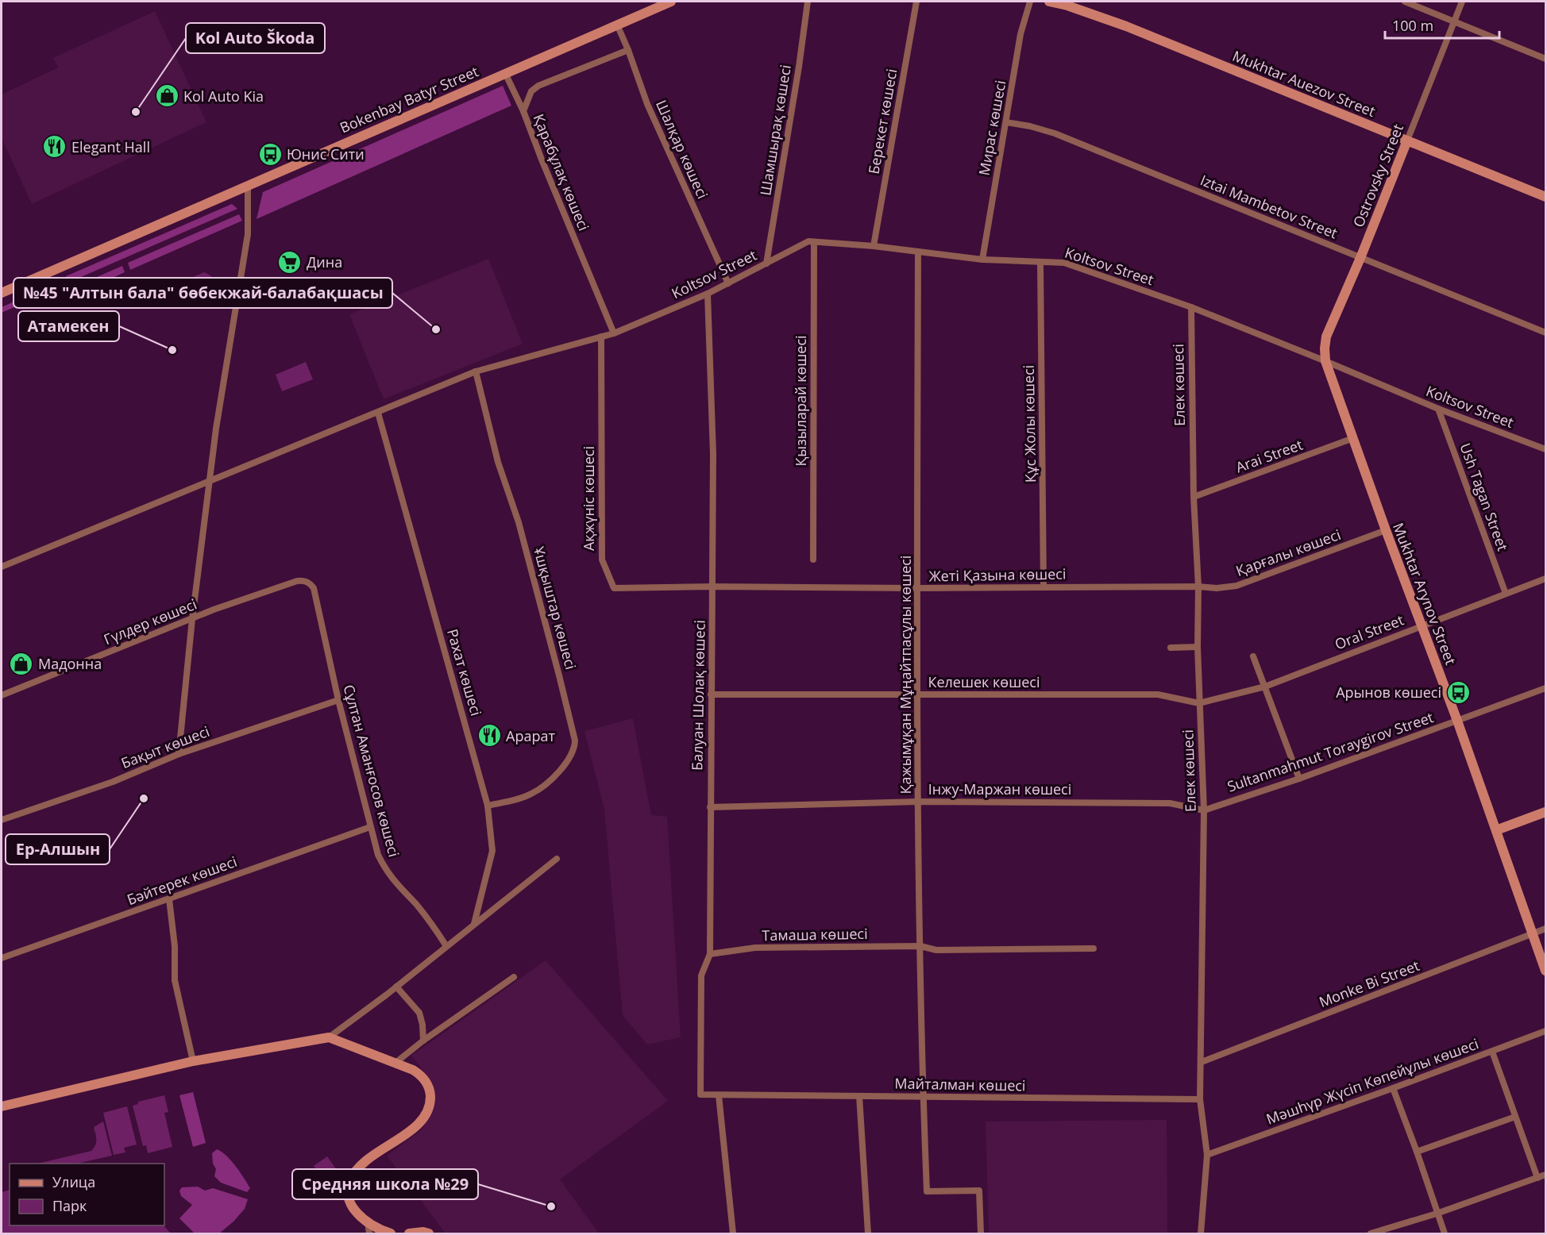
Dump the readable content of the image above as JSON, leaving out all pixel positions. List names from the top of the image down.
{
  "streets": {
    "street": [
      "Mukhtar Auezov Street",
      "Bokenbay Batyr Street",
      "Берекет көшесі",
      "Мирас көшесі",
      "Шамшырақ көшесі",
      "Шалқар көшесі",
      "Қарабұлақ көшесі",
      "Ostrovsky Street",
      "Iztai Mambetov Street",
      "Koltsov Street",
      "Елек көшесі",
      "Қызыларай көшесі",
      "Құс Жолы көшесі",
      "Arai Street",
      "Ush Tagan Street",
      "Ақжүніс көшесі",
      "Қарғалы көшесі",
      "Жеті Қазына көшесі",
      "Mukhtar Arynov Street",
      "Ұшқыштар көшесі",
      "Гүлдер көшесі",
      "Oral Street",
      "Рахат көшесі",
      "Қажымұқан Мұңайтпасұлы көшесі",
      "Келешек көшесі",
      "Балуан Шолақ көшесі",
      "Бақыт көшесі",
      "Sultanmahmut Toraygirov Street",
      "Сұлтан Аманғосов көшесі",
      "Інжу-Маржан көшесі",
      "Бәйтерек көшесі",
      "Тамаша көшесі",
      "Monke Bi Street",
      "Мәшһүр Жүсіп Көпейұлы көшесі",
      "Майталман көшесі"
    ]
  },
  "crossings": [
    ["Mukhtar Auezov Street", "Ostrovsky Street"],
    ["Bokenbay Batyr Street", "Шалқар көшесі"],
    ["Берекет көшесі", "Koltsov Street"],
    ["Мирас көшесі", "Iztai Mambetov Street"],
    ["Мирас көшесі", "Koltsov Street"],
    ["Шамшырақ көшесі", "Koltsov Street"],
    ["Шалқар көшесі", "Қарабұлақ көшесі"],
    ["Шалқар көшесі", "Koltsov Street"],
    ["Қарабұлақ көшесі", "Koltsov Street"],
    ["Ostrovsky Street", "Iztai Mambetov Street"],
    ["Ostrovsky Street", "Koltsov Street"],
    ["Ostrovsky Street", "Mukhtar Arynov Street"],
    ["Koltsov Street", "Елек көшесі"],
    ["Koltsov Street", "Қызыларай көшесі"],
    ["Koltsov Street", "Құс Жолы көшесі"],
    ["Koltsov Street", "Ush Tagan Street"],
    ["Koltsov Street", "Ақжүніс көшесі"],
    ["Koltsov Street", "Mukhtar Arynov Street"],
    ["Koltsov Street", "Ұшқыштар көшесі"],
    ["Koltsov Street", "Рахат көшесі"],
    ["Koltsov Street", "Қажымұқан Мұңайтпасұлы көшесі"],
    ["Koltsov Street", "Балуан Шолақ көшесі"],
    ["Елек көшесі", "Arai Street"],
    ["Елек көшесі", "Қарғалы көшесі"],
    ["Елек көшесі", "Жеті Қазына көшесі"],
    ["Елек көшесі", "Oral Street"],
    ["Елек көшесі", "Келешек көшесі"],
    ["Елек көшесі", "Sultanmahmut Toraygirov Street"],
    ["Елек көшесі", "Інжу-Маржан көшесі"],
    ["Елек көшесі", "Monke Bi Street"],
    ["Елек көшесі", "Мәшһүр Жүсіп Көпейұлы көшесі"],
    ["Елек көшесі", "Майталман көшесі"],
    ["Құс Жолы көшесі", "Жеті Қазына көшесі"],
    ["Arai Street", "Mukhtar Arynov Street"],
    ["Ush Tagan Street", "Oral Street"],
    ["Ақжүніс көшесі", "Жеті Қазына көшесі"],
    ["Ақжүніс көшесі", "Балуан Шолақ көшесі"],
    ["Қарғалы көшесі", "Жеті Қазына көшесі"],
    ["Қарғалы көшесі", "Mukhtar Arynov Street"],
    ["Жеті Қазына көшесі", "Қажымұқан Мұңайтпасұлы көшесі"],
    ["Жеті Қазына көшесі", "Балуан Шолақ көшесі"],
    ["Mukhtar Arynov Street", "Oral Street"],
    ["Mukhtar Arynov Street", "Sultanmahmut Toraygirov Street"],
    ["Mukhtar Arynov Street", "Monke Bi Street"],
    ["Ұшқыштар көшесі", "Рахат көшесі"],
    ["Гүлдер көшесі", "Сұлтан Аманғосов көшесі"],
    ["Oral Street", "Келешек көшесі"],
    ["Қажымұқан Мұңайтпасұлы көшесі", "Келешек көшесі"],
    ["Қажымұқан Мұңайтпасұлы көшесі", "Інжу-Маржан көшесі"],
    ["Қажымұқан Мұңайтпасұлы көшесі", "Тамаша көшесі"],
    ["Қажымұқан Мұңайтпасұлы көшесі", "Майталман көшесі"],
    ["Келешек көшесі", "Балуан Шолақ көшесі"],
    ["Балуан Шолақ көшесі", "Інжу-Маржан көшесі"],
    ["Балуан Шолақ көшесі", "Тамаша көшесі"],
    ["Балуан Шолақ көшесі", "Майталман көшесі"],
    ["Бақыт көшесі", "Сұлтан Аманғосов көшесі"],
    ["Sultanmahmut Toraygirov Street", "Інжу-Маржан көшесі"],
    ["Сұлтан Аманғосов көшесі", "Бәйтерек көшесі"]
  ],
  "places": {
    "shop": ["Kol Auto Kia", "Мадонна"],
    "other": [
      "Kol Auto Škoda",
      "№45 \"Алтын бала\" бөбекжай-балабақшасы",
      "Атамекен",
      "Ер-Алшын",
      "Средняя школа №29"
    ],
    "restaurant": ["Elegant Hall", "Арарат"],
    "bus stop": ["Юнис Сити", "Арынов көшесі"],
    "supermarket": ["Дина"]
  },
  "legend": ["Улица", "Парк"],
  "scale_bar": "100 m"
}
